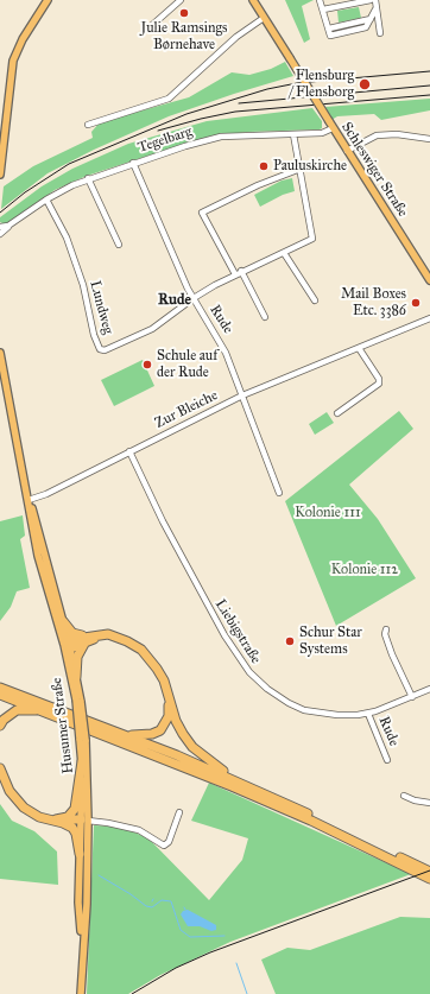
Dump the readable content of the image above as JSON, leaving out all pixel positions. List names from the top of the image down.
{
  "streets": {
    "main road": ["Schleswiger Straße", "Husumer Straße"],
    "street": [
      "Tegelbarg",
      "Lundweg",
      "Rude",
      "Zur Bleiche",
      "Liebigstraße"
    ]
  },
  "crossings": [
    ["Tegelbarg", "Schleswiger Straße"],
    ["Tegelbarg", "Lundweg"],
    ["Tegelbarg", "Rude"],
    ["Lundweg", "Rude"],
    ["Rude", "Zur Bleiche"],
    ["Rude", "Liebigstraße"],
    ["Zur Bleiche", "Liebigstraße"],
    ["Zur Bleiche", "Husumer Straße"]
  ],
  "districts": ["Rude"],
  "parks": ["Kolonie 111", "Kolonie 112"],
  "places": [
    "Julie Ramsings Børnehave",
    "Flensburg / Flensborg",
    "Pauluskirche",
    "Mail Boxes Etc. 3386",
    "Schule auf der Rude",
    "Schur Star Systems"
  ]
}
